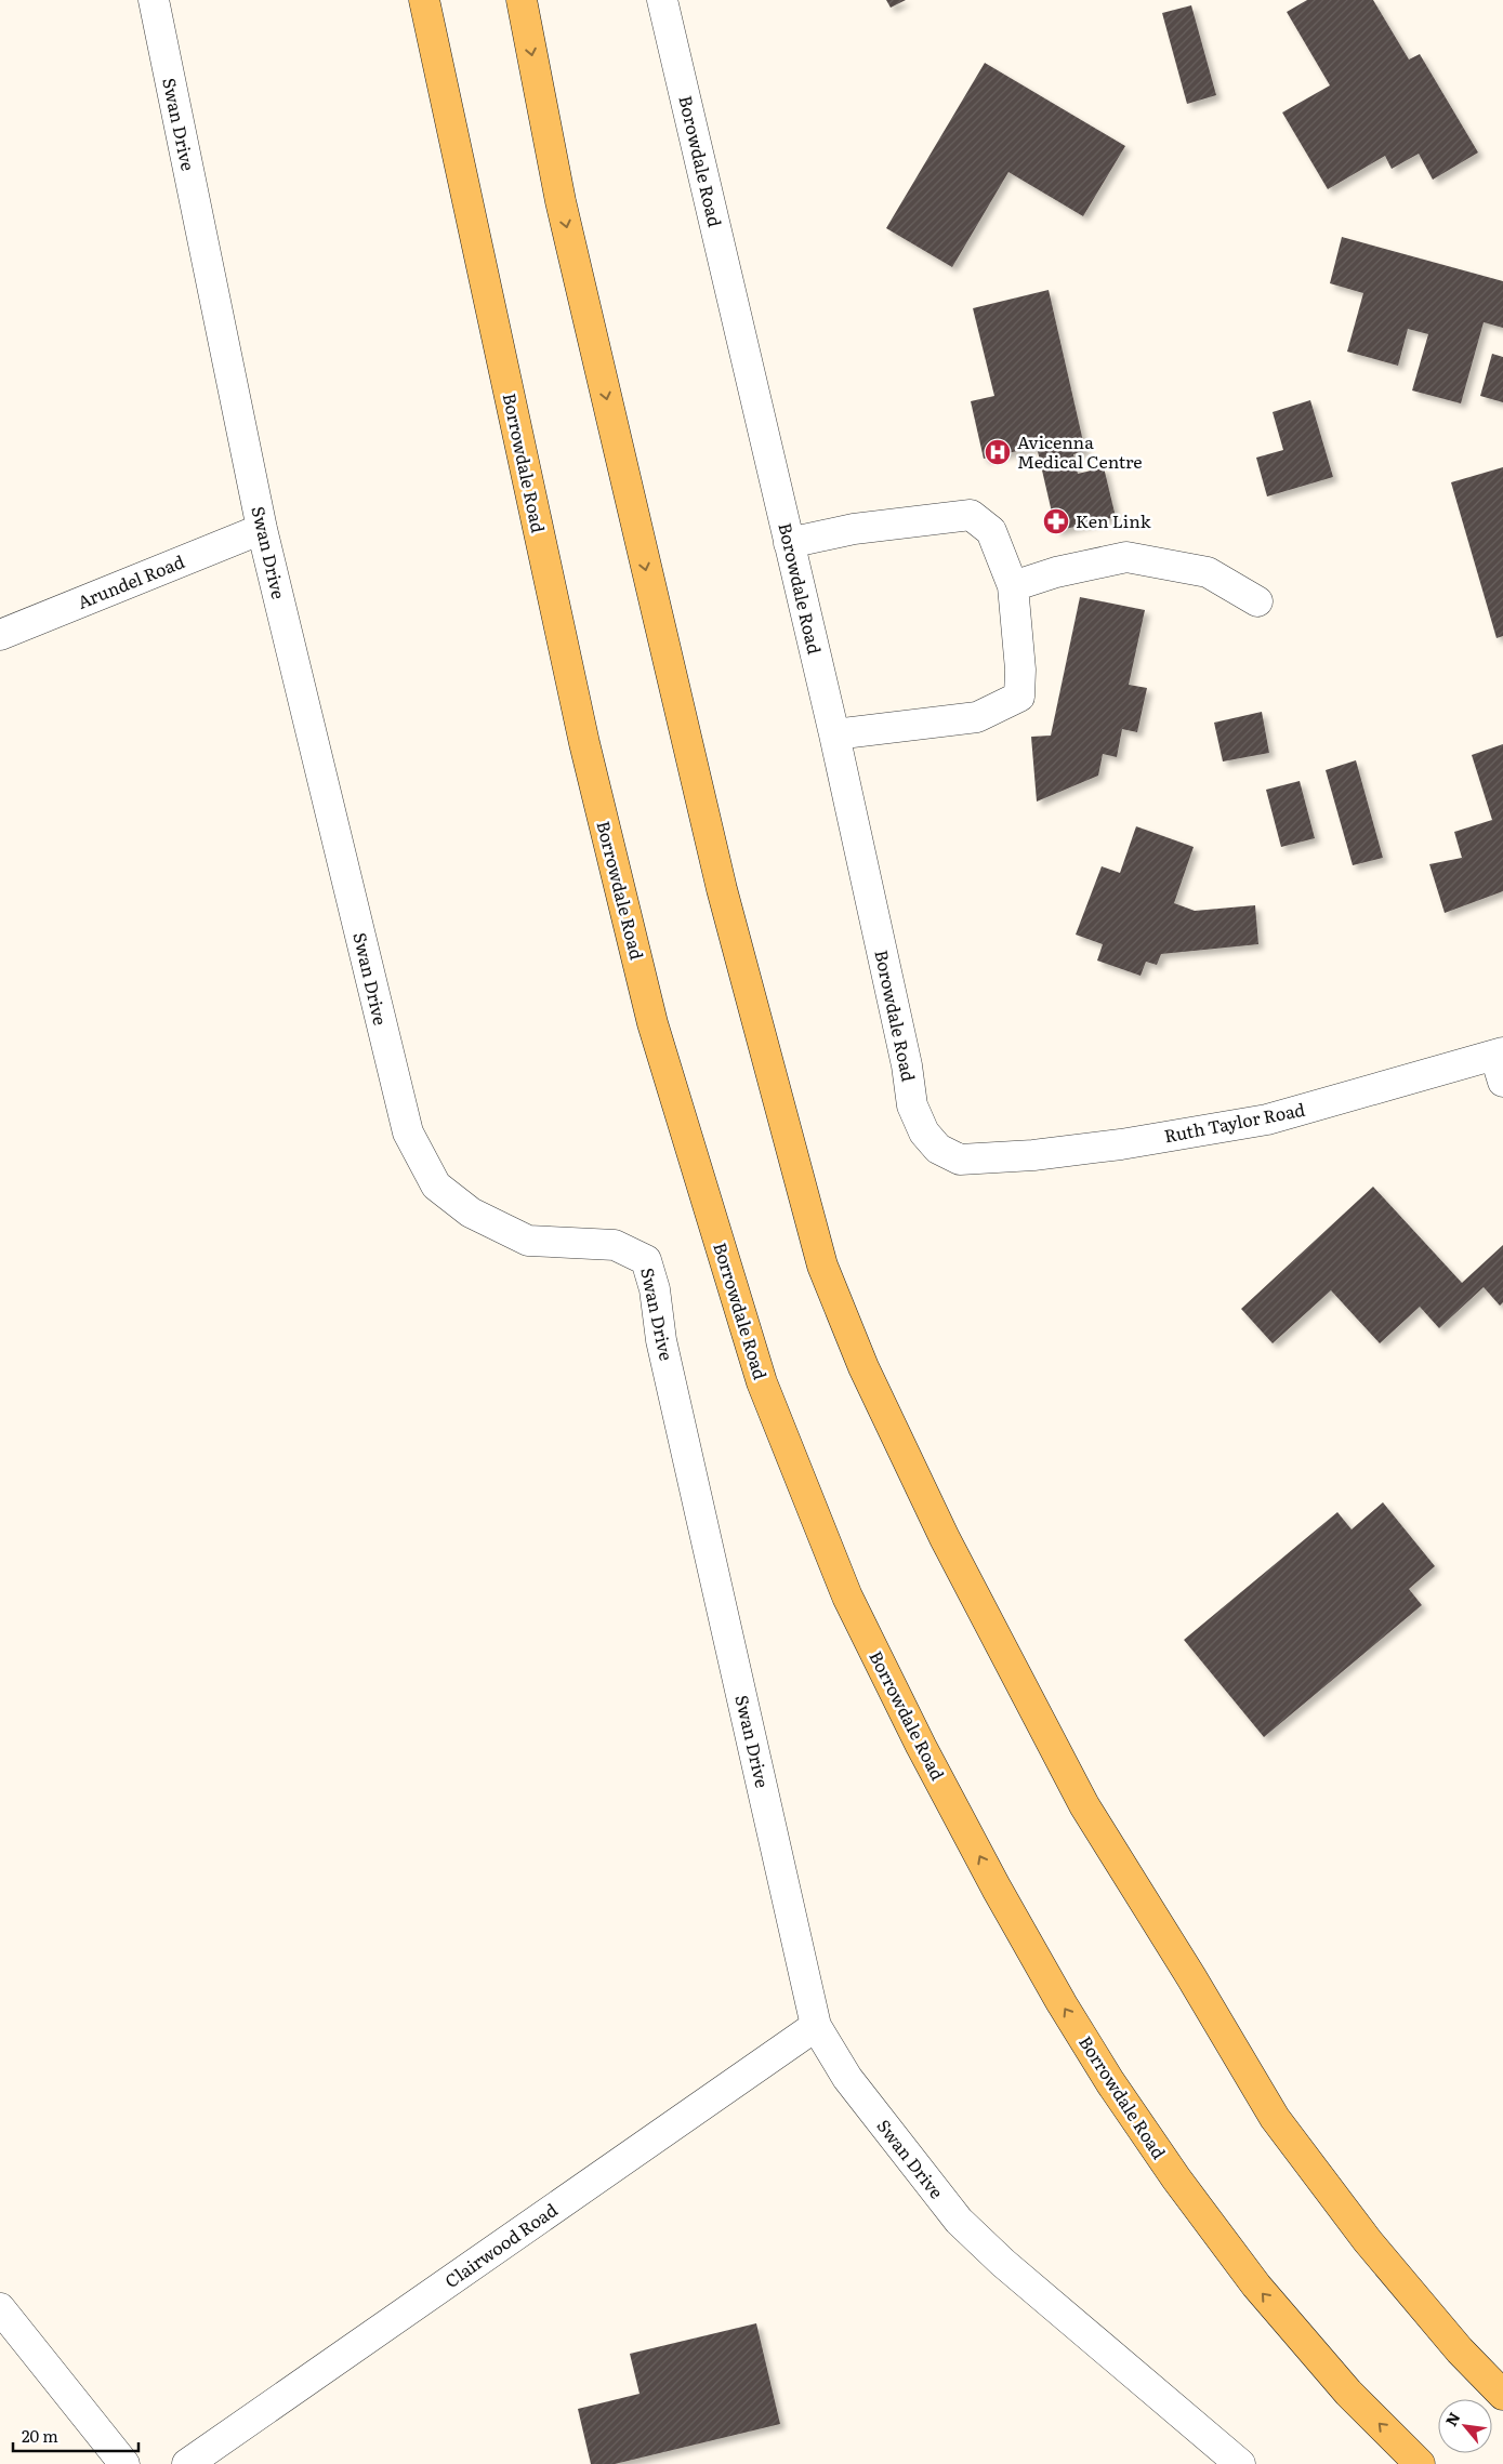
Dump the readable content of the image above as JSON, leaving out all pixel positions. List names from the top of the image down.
{
  "streets": {
    "main road": ["Borrowdale Road"],
    "street": [
      "Swan Drive",
      "Borowdale Road",
      "Arundel Road",
      "Ruth Taylor Road",
      "Clairwood Road"
    ]
  },
  "crossings": [
    ["Swan Drive", "Arundel Road"],
    ["Swan Drive", "Clairwood Road"],
    ["Borowdale Road", "Ruth Taylor Road"]
  ],
  "places": {
    "hospital": ["Avicenna Medical Centre"],
    "pharmacy": ["Ken Link"]
  },
  "scale_bar": "20 m",
  "north": "top left"
}
